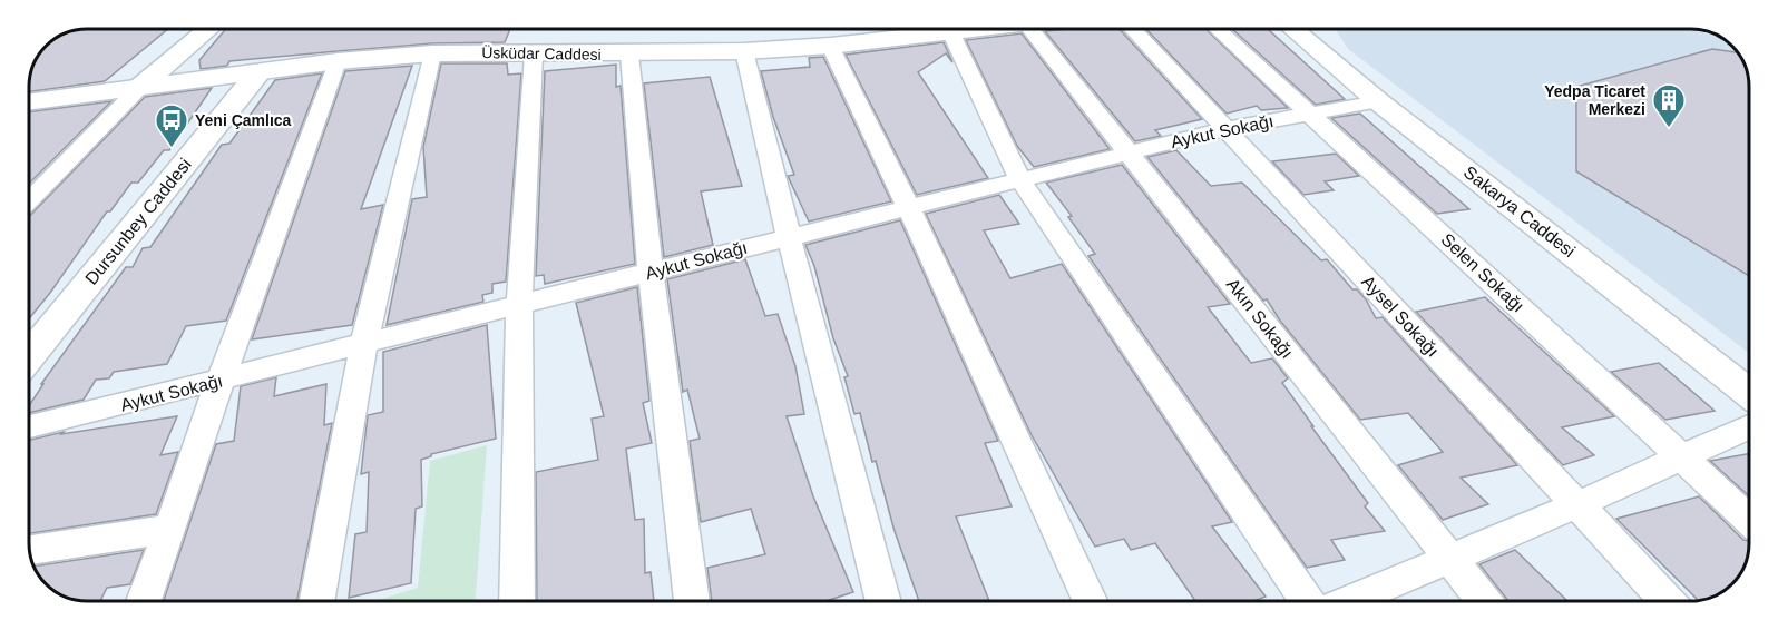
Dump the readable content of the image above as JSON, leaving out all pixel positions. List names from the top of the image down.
{
  "streets": {
    "main road": ["Üsküdar Caddesi"],
    "street": [
      "Aykut Sokağı",
      "Sakarya Caddesi",
      "Dursunbey Caddesi",
      "Selen Sokağı",
      "Aysel Sokağı",
      "Akın Sokağı"
    ]
  },
  "crossings": [
    ["Üsküdar Caddesi", "Dursunbey Caddesi"],
    ["Aykut Sokağı", "Sakarya Caddesi"],
    ["Aykut Sokağı", "Selen Sokağı"],
    ["Aykut Sokağı", "Aysel Sokağı"],
    ["Aykut Sokağı", "Akın Sokağı"]
  ],
  "places": {
    "building": ["Yedpa Ticaret Merkezi"],
    "bus stop": ["Yeni Çamlıca"]
  }
}
